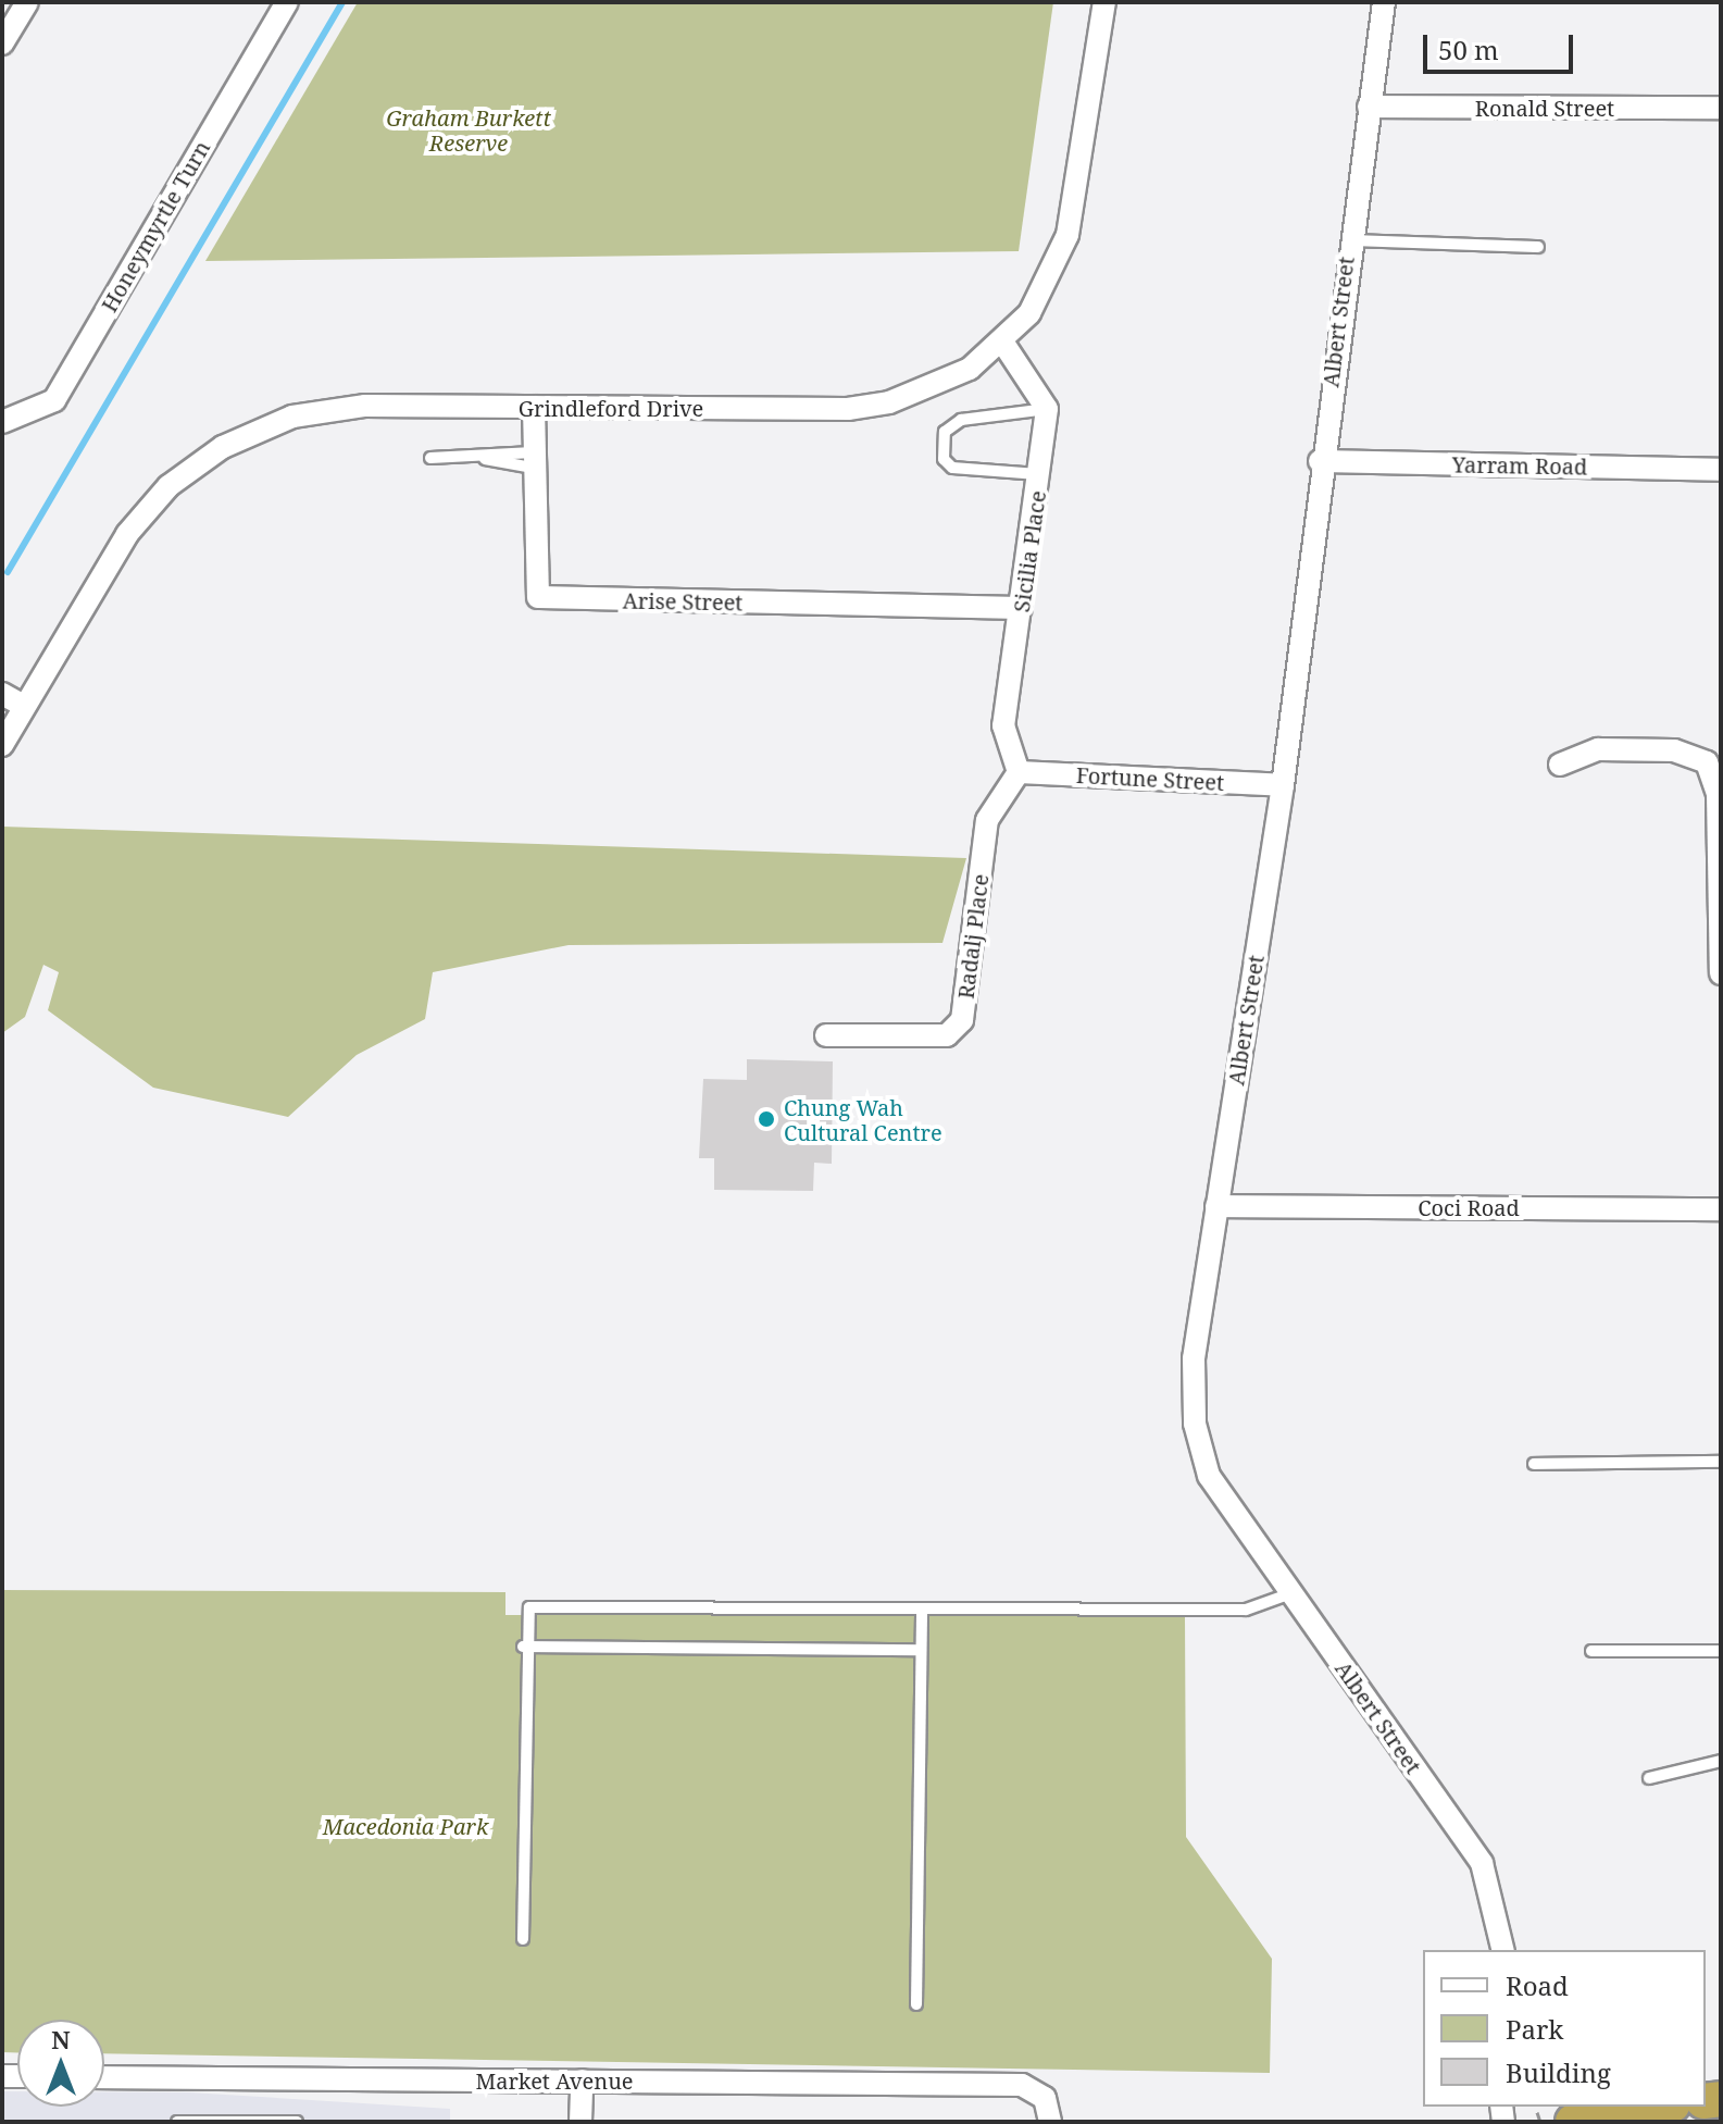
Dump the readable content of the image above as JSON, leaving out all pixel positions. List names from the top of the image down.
{
  "streets": {
    "street": [
      "Ronald Street",
      "Honeymyrtle Turn",
      "Albert Street",
      "Grindleford Drive",
      "Yarram Road",
      "Sicilia Place",
      "Arise Street",
      "Fortune Street",
      "Radalj Place",
      "Coci Road",
      "Market Avenue"
    ]
  },
  "crossings": [
    ["Ronald Street", "Albert Street"],
    ["Albert Street", "Yarram Road"],
    ["Albert Street", "Fortune Street"],
    ["Albert Street", "Coci Road"],
    ["Grindleford Drive", "Arise Street"],
    ["Sicilia Place", "Arise Street"],
    ["Sicilia Place", "Fortune Street"],
    ["Sicilia Place", "Radalj Place"],
    ["Fortune Street", "Radalj Place"]
  ],
  "parks": ["Graham Burkett Reserve", "Macedonia Park"],
  "places": ["Chung Wah Cultural Centre"],
  "legend": ["Road", "Park", "Building"],
  "scale_bar": "50 m",
  "north": "top"
}
